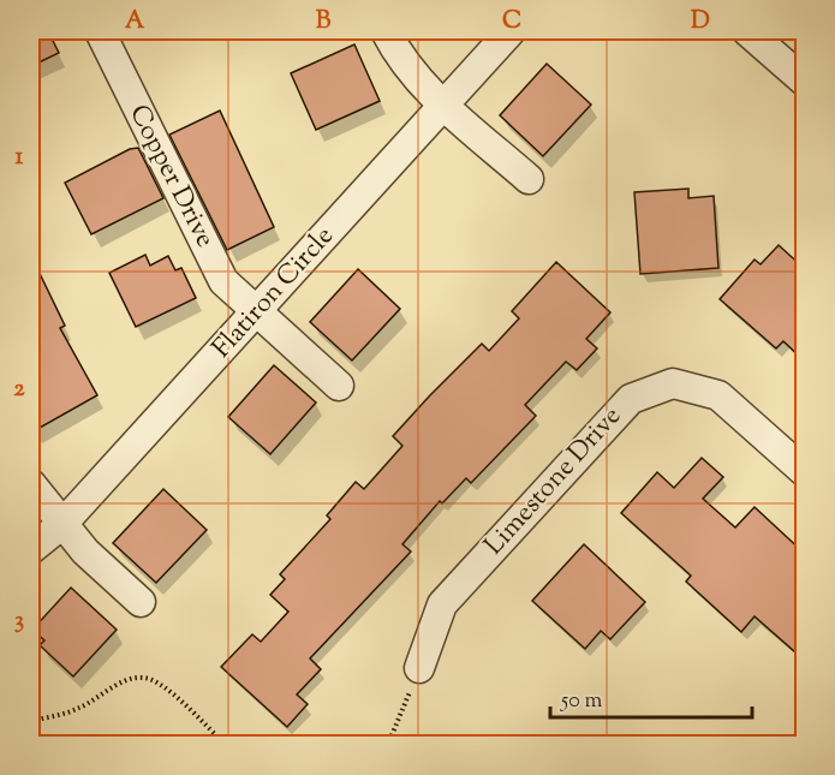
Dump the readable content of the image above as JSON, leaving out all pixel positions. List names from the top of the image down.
{
  "streets": {
    "street": ["Copper Drive", "Flatiron Circle", "Limestone Drive"]
  },
  "crossings": [
    ["Copper Drive", "Flatiron Circle"]
  ],
  "scale_bar": "50 m",
  "grid": {
    "columns": [
      "A",
      "B",
      "C",
      "D"
    ],
    "rows": ["1", "2", "3"]
  }
}
